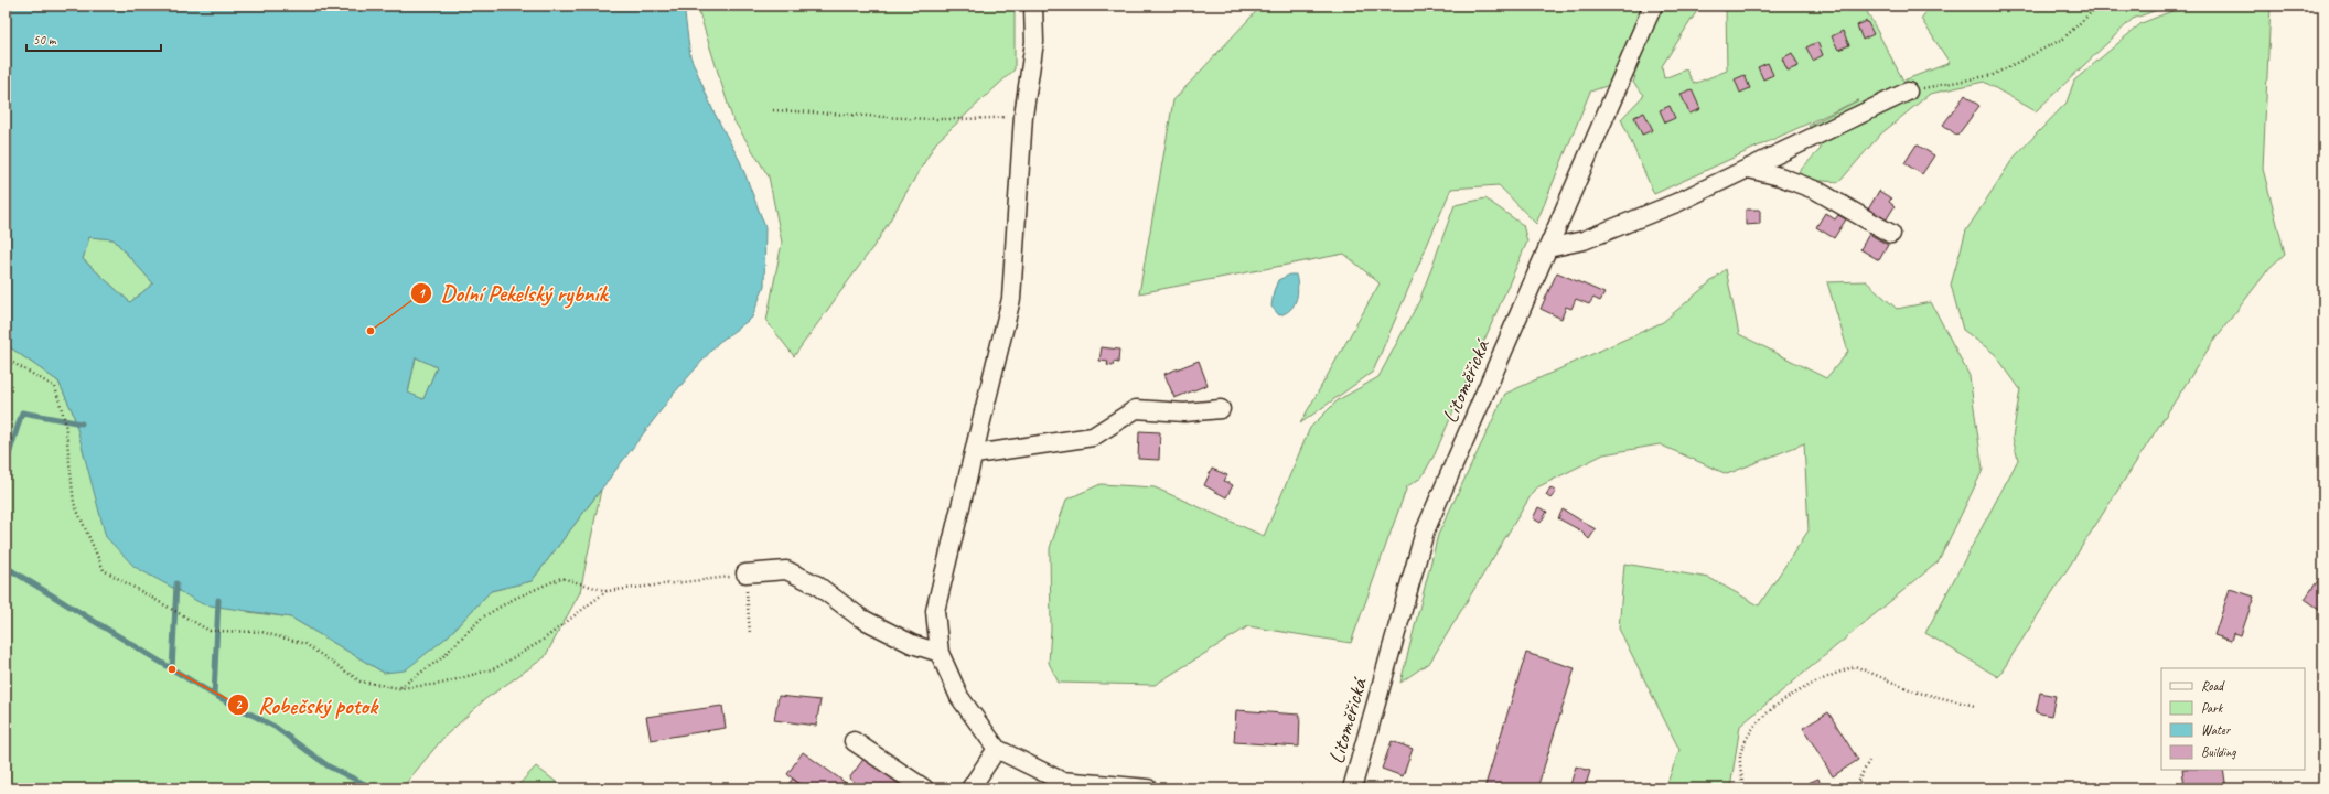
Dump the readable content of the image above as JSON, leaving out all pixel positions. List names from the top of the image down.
{
  "streets": {
    "street": ["Litoměřická"]
  },
  "places": ["Dolní Pekelský rybník", "Robečský potok"],
  "legend": [
    "Road",
    "Park",
    "Water",
    "Building"
  ],
  "scale_bar": "50 m"
}
